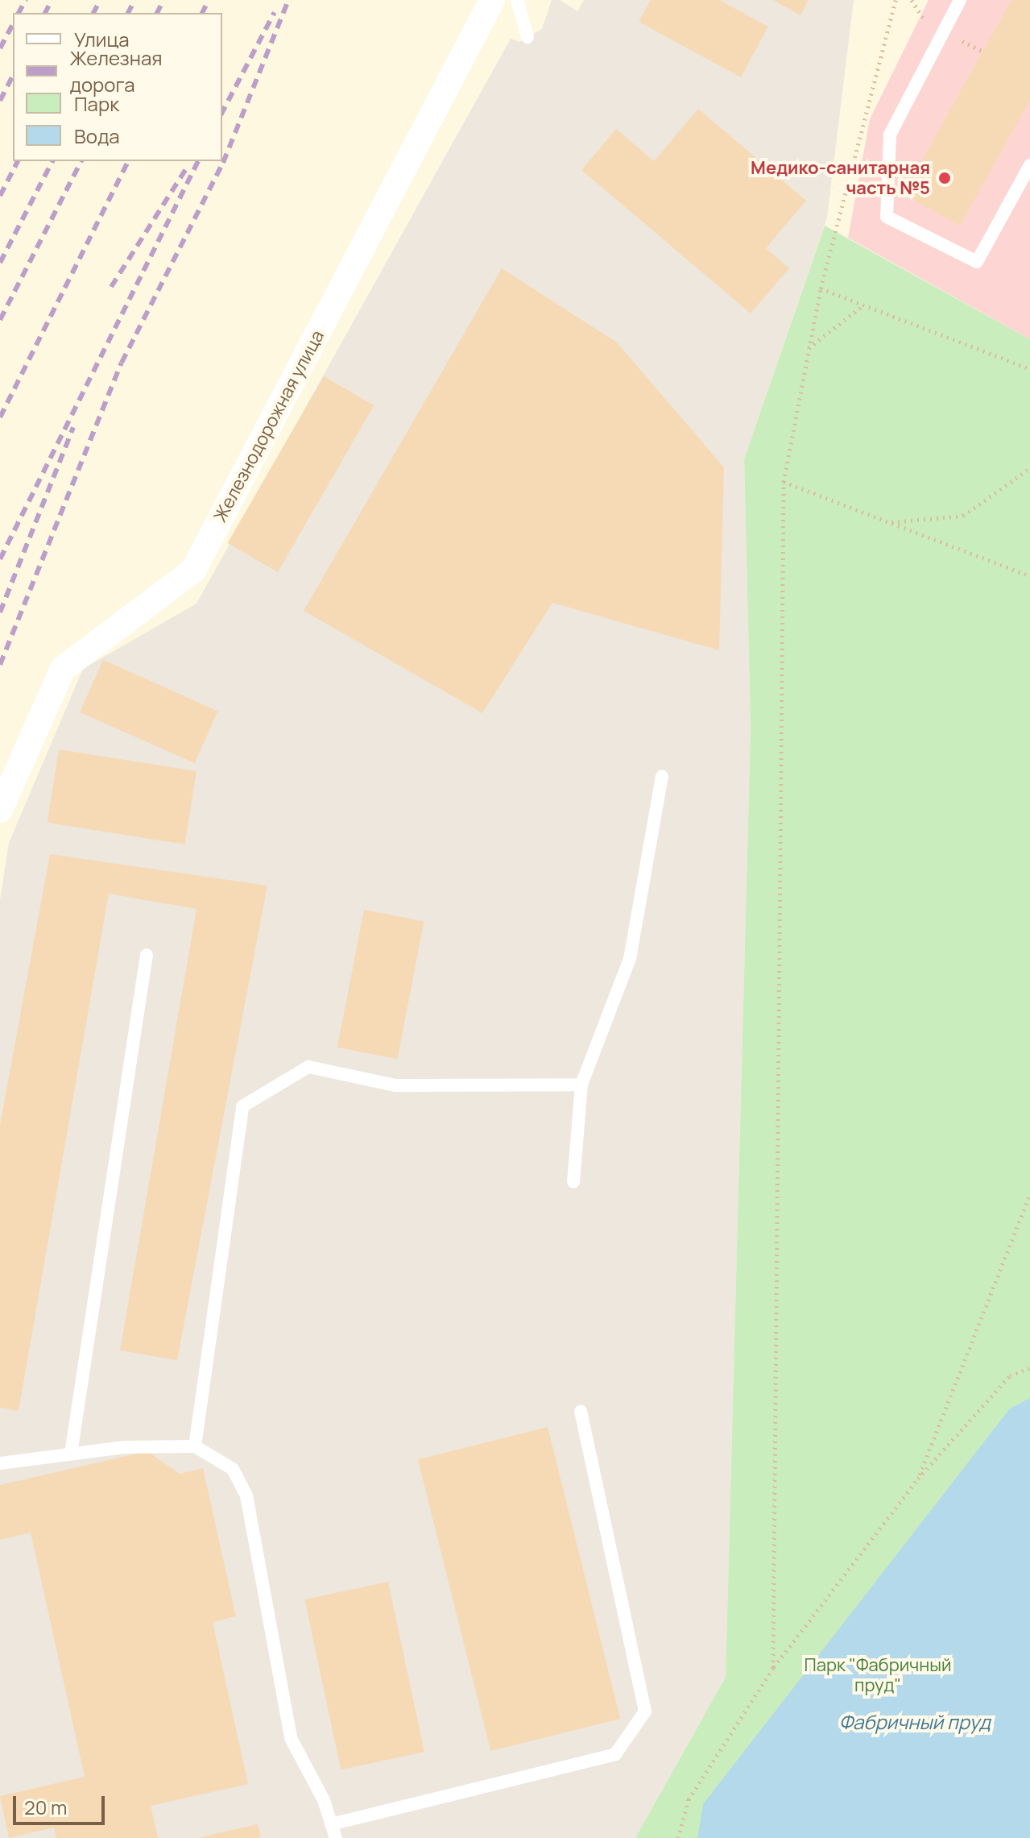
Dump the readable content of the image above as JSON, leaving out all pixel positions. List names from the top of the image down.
{
  "streets": {
    "street": ["Железнодорожная улица"]
  },
  "water": ["Фабричный пруд"],
  "parks": ["Парк \"Фабричный пруд\""],
  "places": ["Медико-санитарная часть №5"],
  "legend": [
    "Улица",
    "Железная дорога",
    "Парк",
    "Вода"
  ],
  "scale_bar": "20 m"
}
